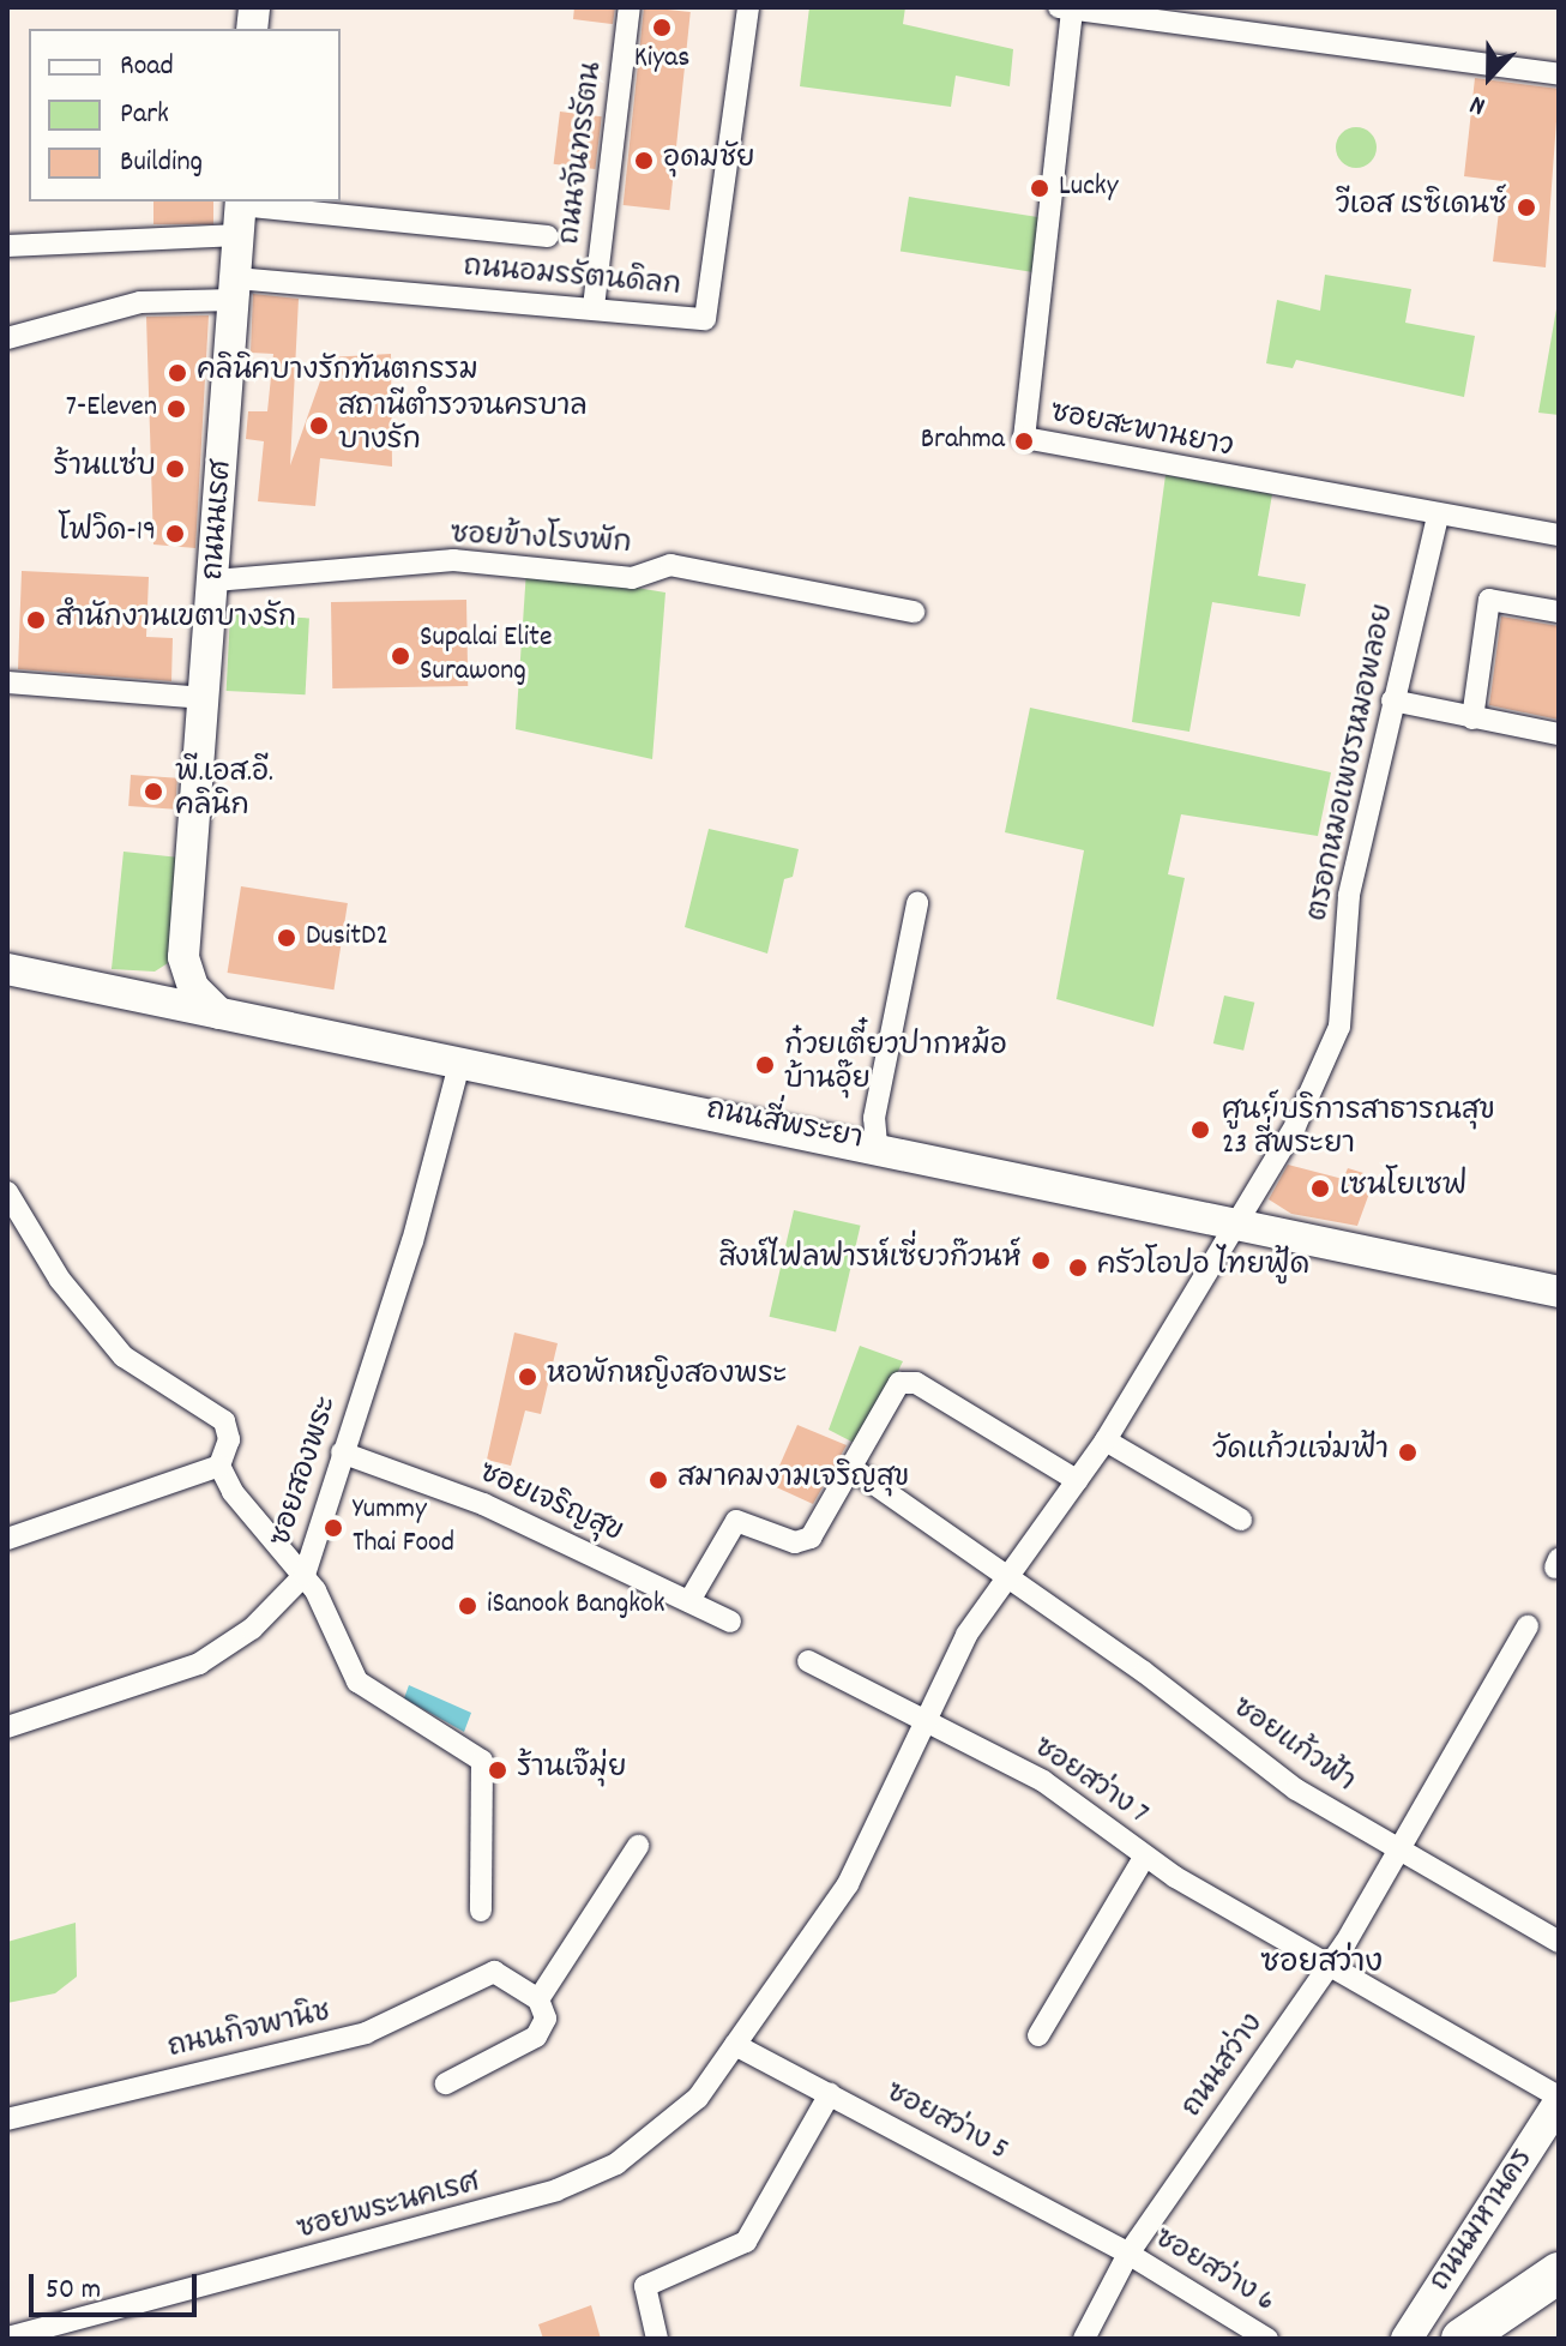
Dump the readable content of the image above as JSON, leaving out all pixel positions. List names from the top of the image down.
{
  "streets": {
    "main road": ["ถนนนเรศ", "ถนนสี่พระยา", "ถนนมหานคร"],
    "street": [
      "ถนนจันทรรัตน",
      "ถนนอมรรัตนดิลก",
      "ซอยสะพานยาว",
      "ซอยข้างโรงพัก",
      "ตรอกหมอเพชรหมอพลอย",
      "ซอยสองพระ",
      "ซอยเจริญสุข",
      "ซอยแก้วฟ้า",
      "ซอยสว่าง 7",
      "ถนนกิจพานิช",
      "ถนนสว่าง",
      "ซอยสว่าง 5",
      "ซอยพระนคเรศ",
      "ซอยสว่าง 6"
    ]
  },
  "crossings": [
    ["ถนนจันทรรัตน", "ถนนอมรรัตนดิลก"],
    ["ถนนอมรรัตนดิลก", "ถนนนเรศ"],
    ["ซอยสะพานยาว", "ตรอกหมอเพชรหมอพลอย"],
    ["ถนนนเรศ", "ซอยข้างโรงพัก"],
    ["ตรอกหมอเพชรหมอพลอย", "ถนนสี่พระยา"],
    ["ถนนสี่พระยา", "ซอยสองพระ"],
    ["ซอยสองพระ", "ซอยเจริญสุข"],
    ["ซอยแก้วฟ้า", "ถนนสว่าง"],
    ["ซอยสว่าง 7", "ถนนสว่าง"],
    ["ซอยสว่าง 7", "ถนนมหานคร"],
    ["ถนนสว่าง", "ซอยสว่าง 5"],
    ["ถนนสว่าง", "ซอยสว่าง 6"],
    ["ซอยสว่าง 5", "ซอยพระนคเรศ"],
    ["ซอยสว่าง 5", "ซอยสว่าง 6"]
  ],
  "districts": ["ซอยสว่าง"],
  "places": [
    "Kiyas",
    "อุดมชัย",
    "Lucky",
    "วีเอส เรซิเดนซ์",
    "คลินิคบางรักทันตกรรม",
    "7-Eleven",
    "สถานีตำรวจนครบาล บางรัก",
    "Brahma",
    "ร้านแซ่บ",
    "โฟวิด-19",
    "สำนักงานเขตบางรัก",
    "Supalai Elite Surawong",
    "พี.เอส.อี. คลินิก",
    "DusitD2",
    "ก๋วยเตี๋ยวปากหม้อ บ้านอุ๊ย",
    "ศูนย์บริการสาธารณสุข 23 สี่พระยา",
    "เซนโยเซฟ",
    "สิงห์ไฟลฟารห์เซี่ยวก๊วนห์",
    "ครัวโอปอ ไทยฟู้ด",
    "หอพักหญิงสองพระ",
    "วัดแก้วแจ่มฟ้า",
    "สมาคมงามเจริญสุข",
    "Yummy Thai Food",
    "iSanook Bangkok",
    "ร้านเจ๊มุ่ย"
  ],
  "legend": ["Road", "Park", "Building"],
  "scale_bar": "50 m",
  "north": "bottom"
}
